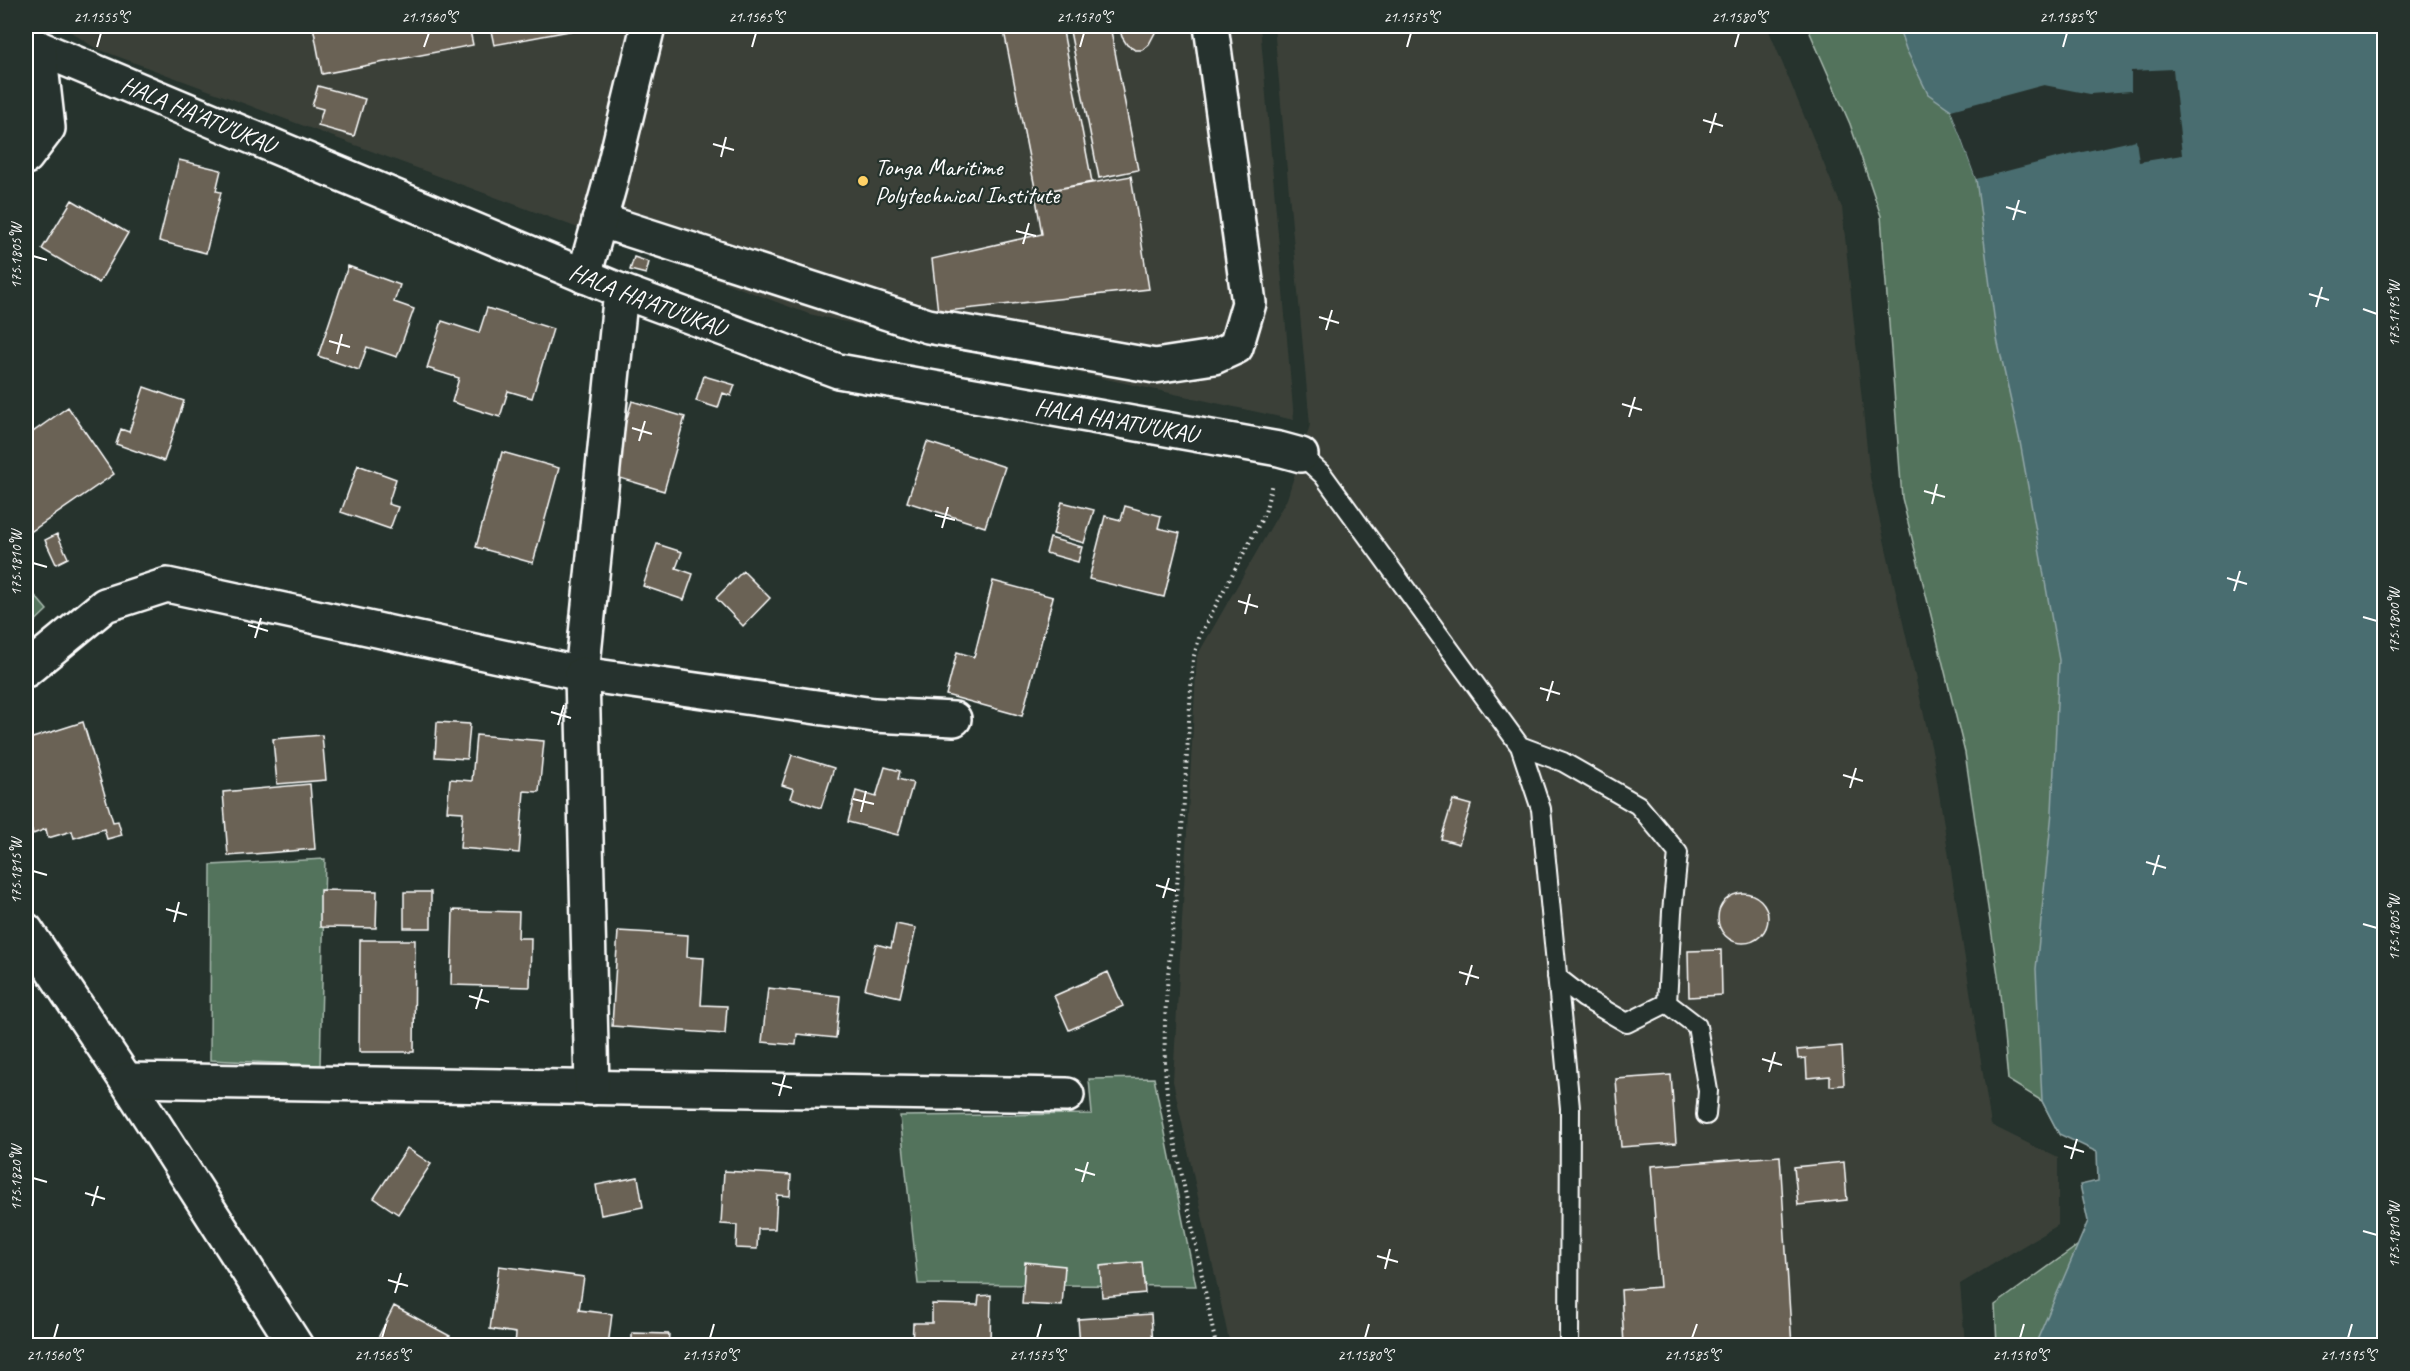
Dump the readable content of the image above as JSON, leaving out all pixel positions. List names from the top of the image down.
{
  "streets": {
    "street": ["HALA HA'ATU'UKAU"]
  },
  "places": ["Tonga Maritime Polytechnical Institute"],
  "coordinates": [
    "21.1555°S",
    "21.1560°S",
    "21.1565°S",
    "21.1570°S",
    "21.1575°S",
    "21.1580°S",
    "21.1585°S",
    "175.1805°W",
    "175.1795°W",
    "175.1810°W",
    "175.1800°W",
    "175.1815°W",
    "175.1820°W",
    "21.1590°S",
    "21.1595°S"
  ]
}
